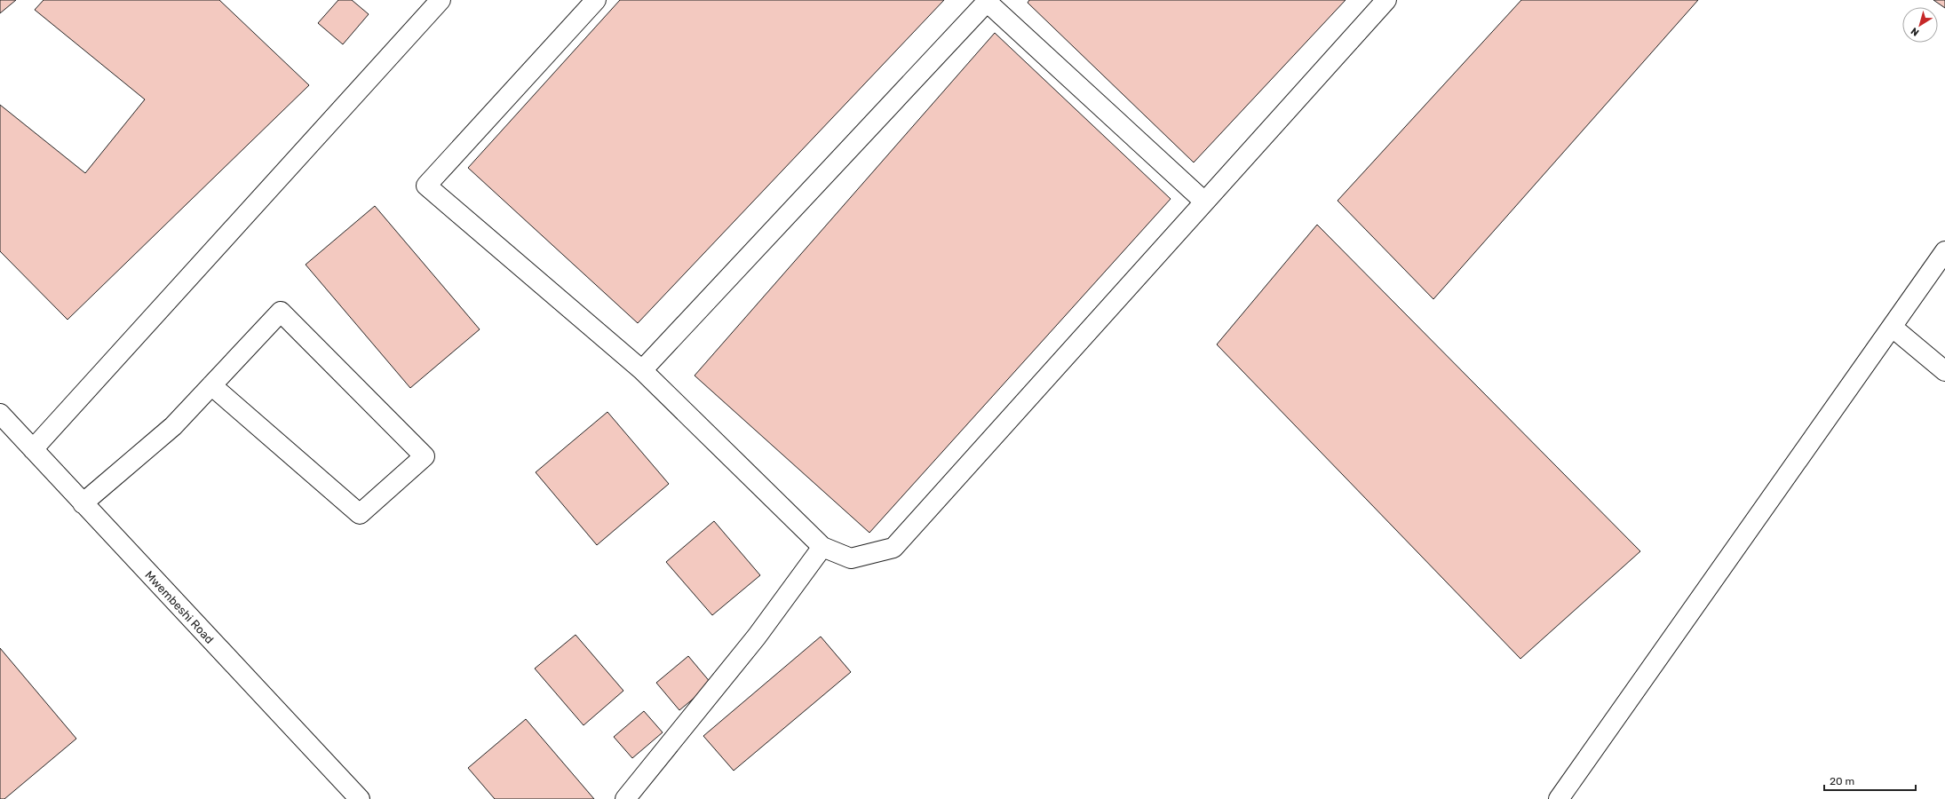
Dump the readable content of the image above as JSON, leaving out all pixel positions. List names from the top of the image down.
{
  "streets": {
    "street": ["Mwembeshi Road"]
  },
  "scale_bar": "20 m",
  "north": "bottom left"
}
